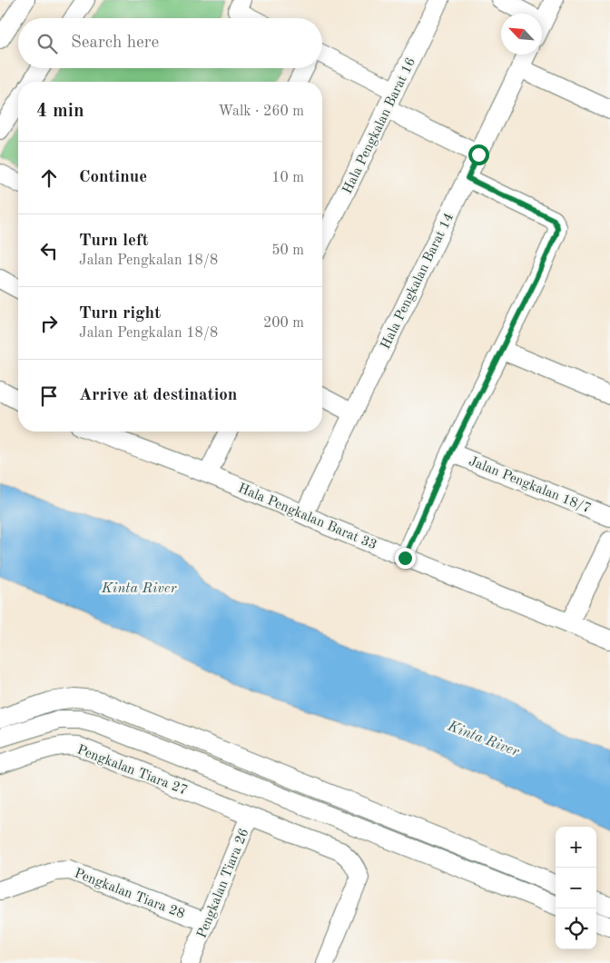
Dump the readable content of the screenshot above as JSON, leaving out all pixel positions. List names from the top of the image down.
{
  "streets": {
    "street": [
      "Hala Pengkalan Barat 16",
      "Hala Pengkalan Barat 14",
      "Jalan Pengkalan 18/7",
      "Hala Pengkalan Barat 33",
      "Pengkalan Tiara 27",
      "Pengkalan Tiara 26",
      "Pengkalan Tiara 28"
    ]
  },
  "crossings": [
    ["Hala Pengkalan Barat 14", "Hala Pengkalan Barat 33"],
    ["Pengkalan Tiara 27", "Pengkalan Tiara 26"],
    ["Pengkalan Tiara 26", "Pengkalan Tiara 28"]
  ],
  "water": ["Kinta River"],
  "north": "top left",
  "page": {
    "search": "Search here",
    "heading": ["4 min", "Walk · 260 m"],
    "list": [
      ["Continue", "10 m"],
      ["Turn left", "Jalan Pengkalan 18/8", "50 m"],
      ["Turn right", "Jalan Pengkalan 18/8", "200 m"],
      "Arrive at destination"
    ],
    "map_buttons": ["+", "−"]
  }
}
